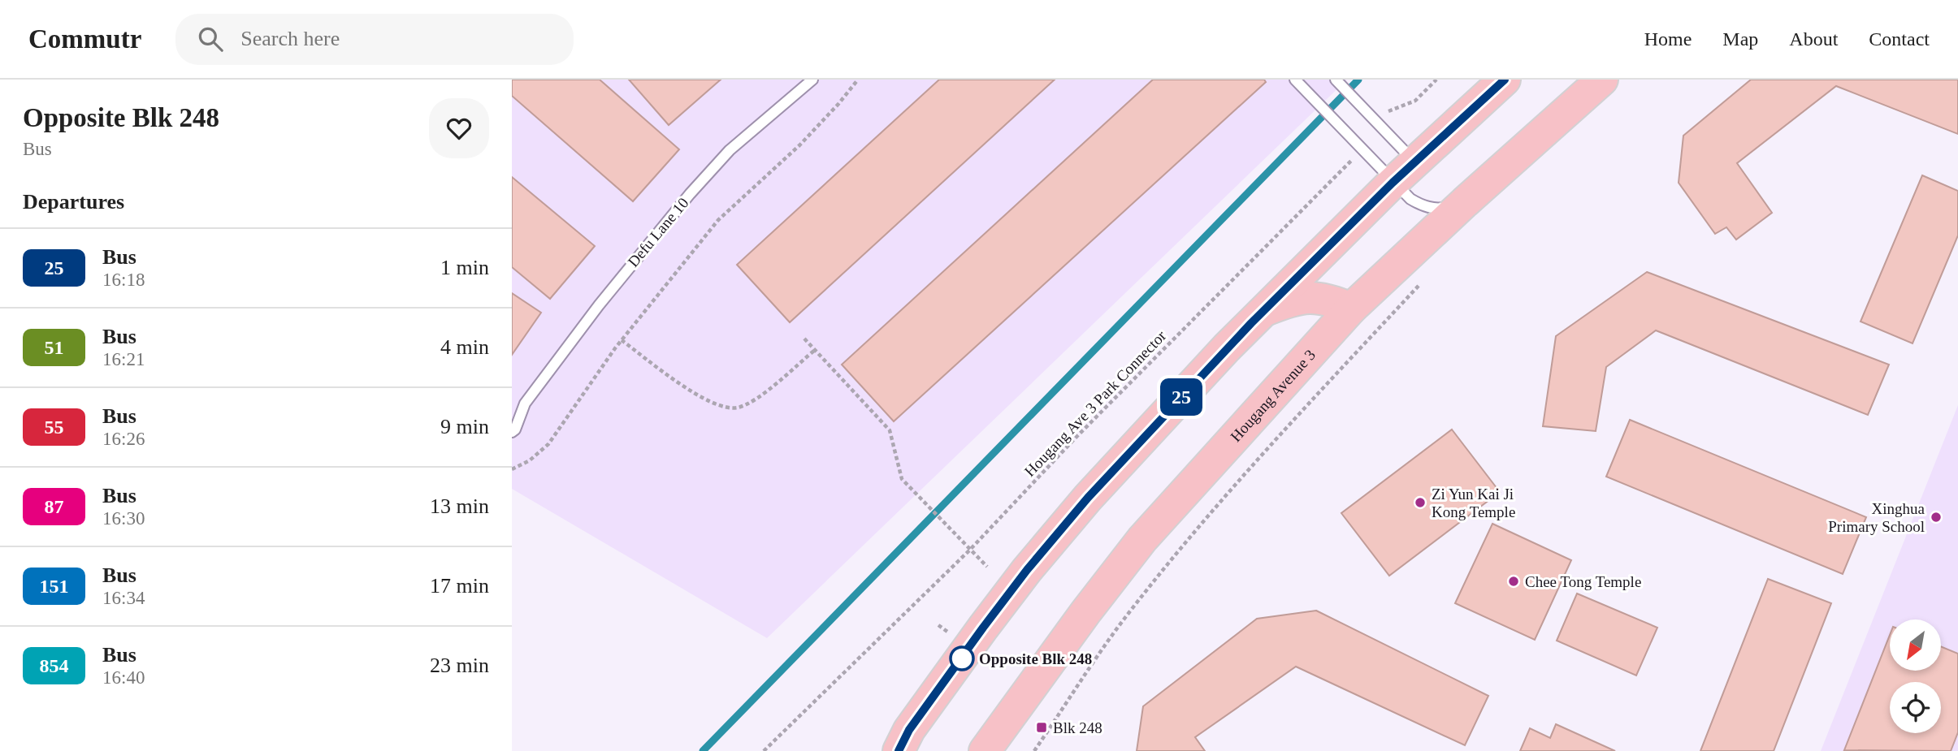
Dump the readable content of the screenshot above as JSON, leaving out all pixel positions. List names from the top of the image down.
{
  "streets": {
    "highway": ["Hougang Avenue 3"],
    "lane": ["Defu Lane 10"],
    "path": ["Hougang Ave 3 Park Connector"]
  },
  "places": {
    "other": [
      "Zi Yun Kai Ji Kong Temple",
      "Xinghua Primary School",
      "Chee Tong Temple",
      "Opposite Blk 248"
    ],
    "transit": ["Blk 248"]
  },
  "lines": ["bus line 25"],
  "north": "bottom left",
  "page": {
    "header": "Commutr",
    "search": "Search here",
    "nav": [
      "Home",
      "Map",
      "About",
      "Contact"
    ],
    "heading": [
      ["Opposite Blk 248", "Bus"],
      "Departures"
    ],
    "on_map": "25",
    "list": [
      {
        "mark": "25",
        "name": "Bus",
        "note": "16:18",
        "value": "1 min"
      },
      {
        "mark": "51",
        "name": "Bus",
        "note": "16:21",
        "value": "4 min"
      },
      {
        "mark": "55",
        "name": "Bus",
        "note": "16:26",
        "value": "9 min"
      },
      {
        "mark": "87",
        "name": "Bus",
        "note": "16:30",
        "value": "13 min"
      },
      {
        "mark": "151",
        "name": "Bus",
        "note": "16:34",
        "value": "17 min"
      },
      {
        "mark": "854",
        "name": "Bus",
        "note": "16:40",
        "value": "23 min"
      }
    ]
  }
}
